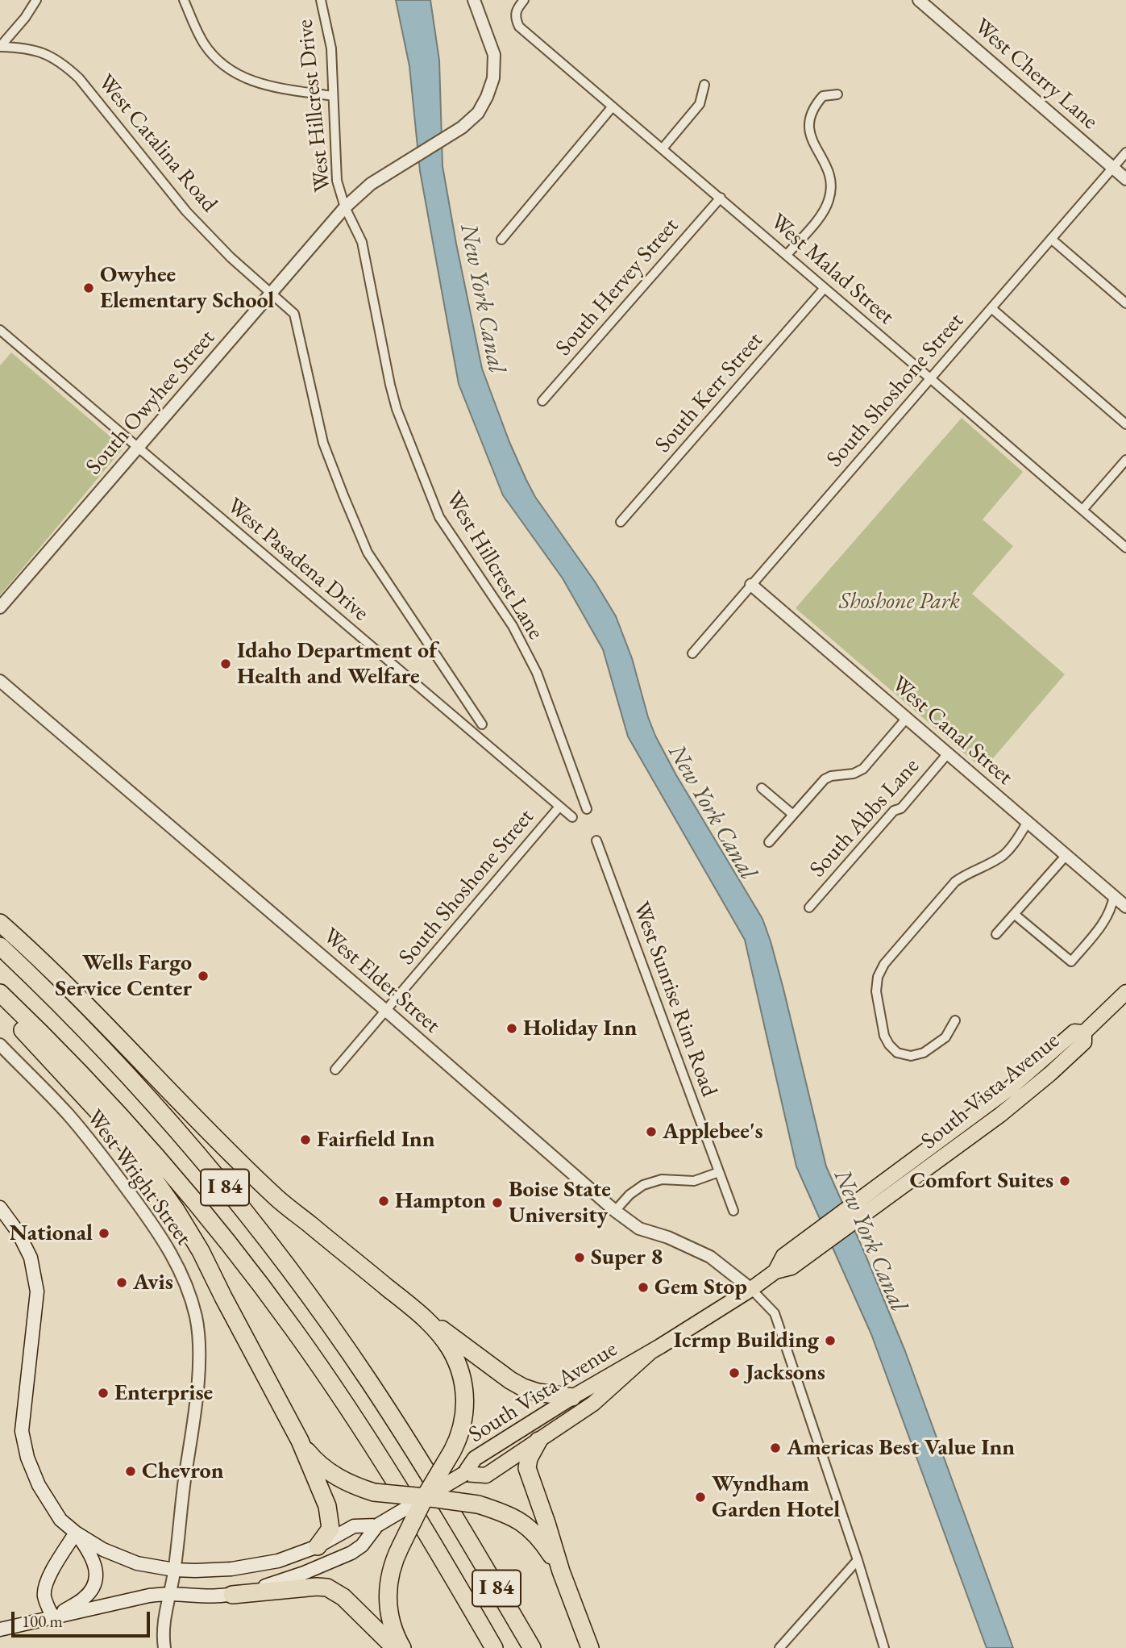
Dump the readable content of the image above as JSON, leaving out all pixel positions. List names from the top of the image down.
{
  "streets": {
    "highway": ["I 84"],
    "main road": ["South Vista Avenue"],
    "street": [
      "West Cherry Lane",
      "West Hillcrest Drive",
      "West Catalina Road",
      "West Malad Street",
      "South Hervey Street",
      "South Shoshone Street",
      "South Kerr Street",
      "South Owyhee Street",
      "West Pasadena Drive",
      "West Hillcrest Lane",
      "West Canal Street",
      "South Abbs Lane",
      "West Elder Street",
      "West Sunrise Rim Road",
      "West Wright Street"
    ]
  },
  "crossings": [
    ["West Cherry Lane", "South Shoshone Street"],
    ["West Hillcrest Drive", "South Owyhee Street"],
    ["West Hillcrest Drive", "West Hillcrest Lane"],
    ["West Catalina Road", "South Owyhee Street"],
    ["West Malad Street", "South Hervey Street"],
    ["West Malad Street", "South Shoshone Street"],
    ["West Malad Street", "South Kerr Street"],
    ["South Shoshone Street", "West Pasadena Drive"],
    ["South Shoshone Street", "West Canal Street"],
    ["South Shoshone Street", "West Elder Street"],
    ["South Owyhee Street", "West Pasadena Drive"],
    ["South Owyhee Street", "West Hillcrest Lane"],
    ["West Canal Street", "South Abbs Lane"],
    ["West Elder Street", "South Vista Avenue"],
    ["South Vista Avenue", "West Wright Street"]
  ],
  "water": ["New York Canal"],
  "parks": ["Shoshone Park"],
  "places": [
    "Owyhee Elementary School",
    "Idaho Department of Health and Welfare",
    "Wells Fargo Service Center",
    "Holiday Inn",
    "Applebee's",
    "Fairfield Inn",
    "Comfort Suites",
    "Hampton",
    "Boise State University",
    "National",
    "Super 8",
    "Avis",
    "Gem Stop",
    "Icrmp Building",
    "Jacksons",
    "Enterprise",
    "Americas Best Value Inn",
    "Chevron",
    "Wyndham Garden Hotel"
  ],
  "scale_bar": "100 m"
}
